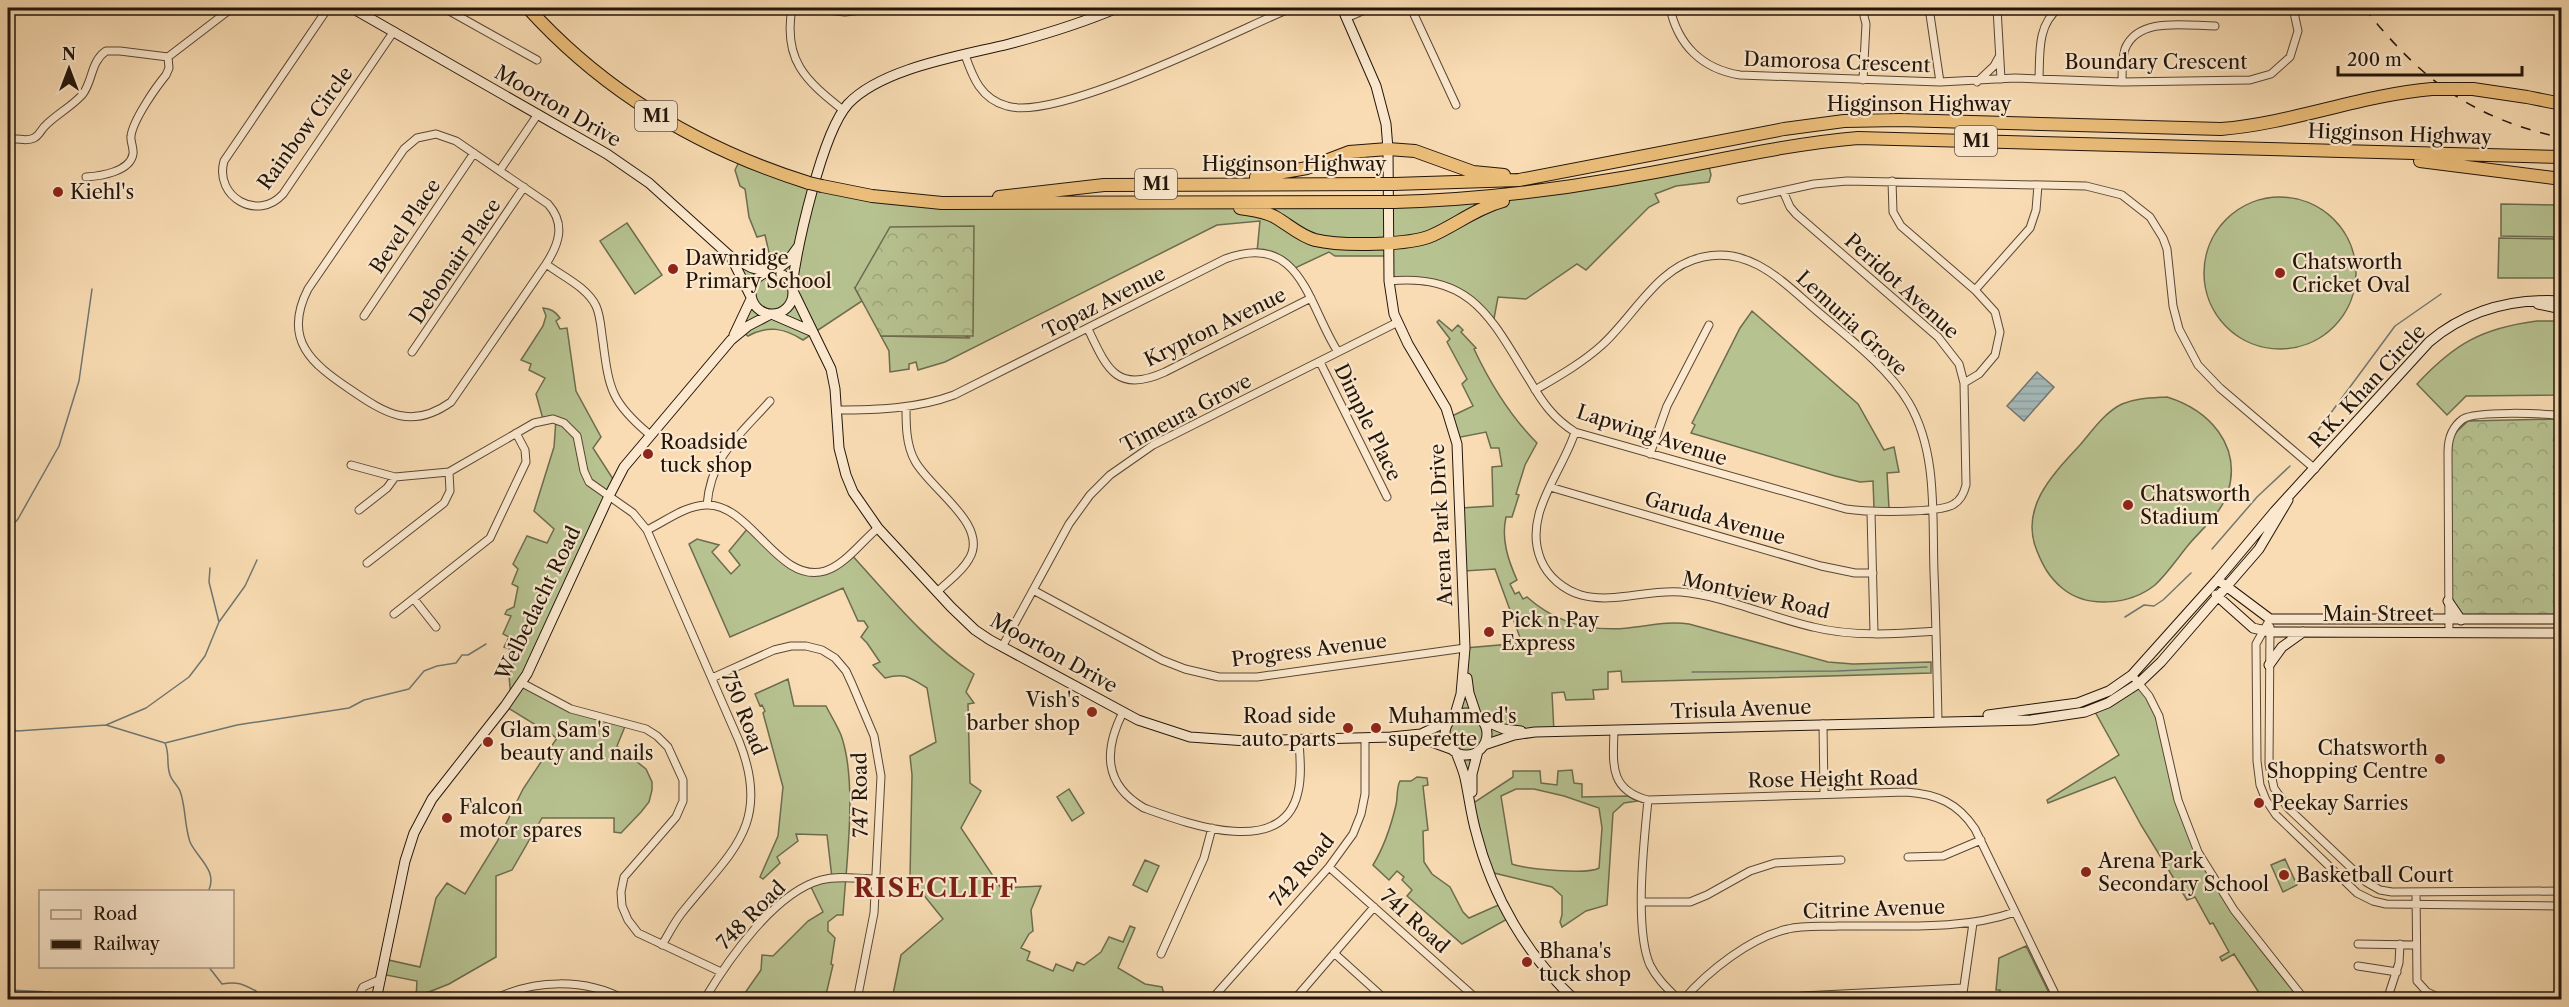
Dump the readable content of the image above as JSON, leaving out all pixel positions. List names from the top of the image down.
{
  "streets": {
    "highway": ["Higginson Highway", "M1"],
    "street": [
      "Damorosa Crescent",
      "Boundary Crescent",
      "Moorton Drive",
      "Rainbow Circle",
      "Bevel Place",
      "Debonair Place",
      "Peridot Avenue",
      "Topaz Avenue",
      "Lemuria Grove",
      "Krypton Avenue",
      "R.K. Khan Circle",
      "Timeura Grove",
      "Dimple Place",
      "Lapwing Avenue",
      "Garuda Avenue",
      "Arena Park Drive",
      "Montview Road",
      "Welbedacht Road",
      "Main Street",
      "Progress Avenue",
      "Trisula Avenue",
      "750 Road",
      "Rose Height Road",
      "747 Road",
      "742 Road",
      "Citrine Avenue",
      "748 Road",
      "741 Road"
    ]
  },
  "crossings": [
    ["Damorosa Crescent", "Boundary Crescent"],
    ["Higginson Highway", "M1"],
    ["Higginson Highway", "Arena Park Drive"],
    ["Moorton Drive", "Rainbow Circle"],
    ["Moorton Drive", "Topaz Avenue"],
    ["Moorton Drive", "Timeura Grove"],
    ["Moorton Drive", "Arena Park Drive"],
    ["Moorton Drive", "Welbedacht Road"],
    ["Moorton Drive", "Trisula Avenue"],
    ["Moorton Drive", "742 Road"],
    ["Peridot Avenue", "Lemuria Grove"],
    ["Peridot Avenue", "Lapwing Avenue"],
    ["Topaz Avenue", "Krypton Avenue"],
    ["Topaz Avenue", "Timeura Grove"],
    ["Lemuria Grove", "Lapwing Avenue"],
    ["Lemuria Grove", "Montview Road"],
    ["Lemuria Grove", "Trisula Avenue"],
    ["R.K. Khan Circle", "Main Street"],
    ["R.K. Khan Circle", "Trisula Avenue"],
    ["Timeura Grove", "Dimple Place"],
    ["Timeura Grove", "Arena Park Drive"],
    ["Timeura Grove", "Progress Avenue"],
    ["Lapwing Avenue", "Arena Park Drive"],
    ["Lapwing Avenue", "Montview Road"],
    ["Garuda Avenue", "Montview Road"],
    ["Arena Park Drive", "Progress Avenue"],
    ["Arena Park Drive", "Trisula Avenue"],
    ["Welbedacht Road", "750 Road"],
    ["750 Road", "747 Road"],
    ["Rose Height Road", "Citrine Avenue"],
    ["747 Road", "748 Road"],
    ["742 Road", "741 Road"]
  ],
  "districts": ["RISECLIFF"],
  "places": [
    "Kiehl's",
    "Dawnridge Primary School",
    "Chatsworth Cricket Oval",
    "Roadside tuck shop",
    "Chatsworth Stadium",
    "Pick n Pay Express",
    "Vish's barber shop",
    "Road side auto parts",
    "Muhammed's superette",
    "Glam Sam's beauty and nails",
    "Chatsworth Shopping Centre",
    "Peekay Sarries",
    "Falcon motor spares",
    "Arena Park Secondary School",
    "Basketball Court",
    "Bhana's tuck shop"
  ],
  "legend": ["Road", "Railway"],
  "scale_bar": "200 m",
  "north": "top"
}
